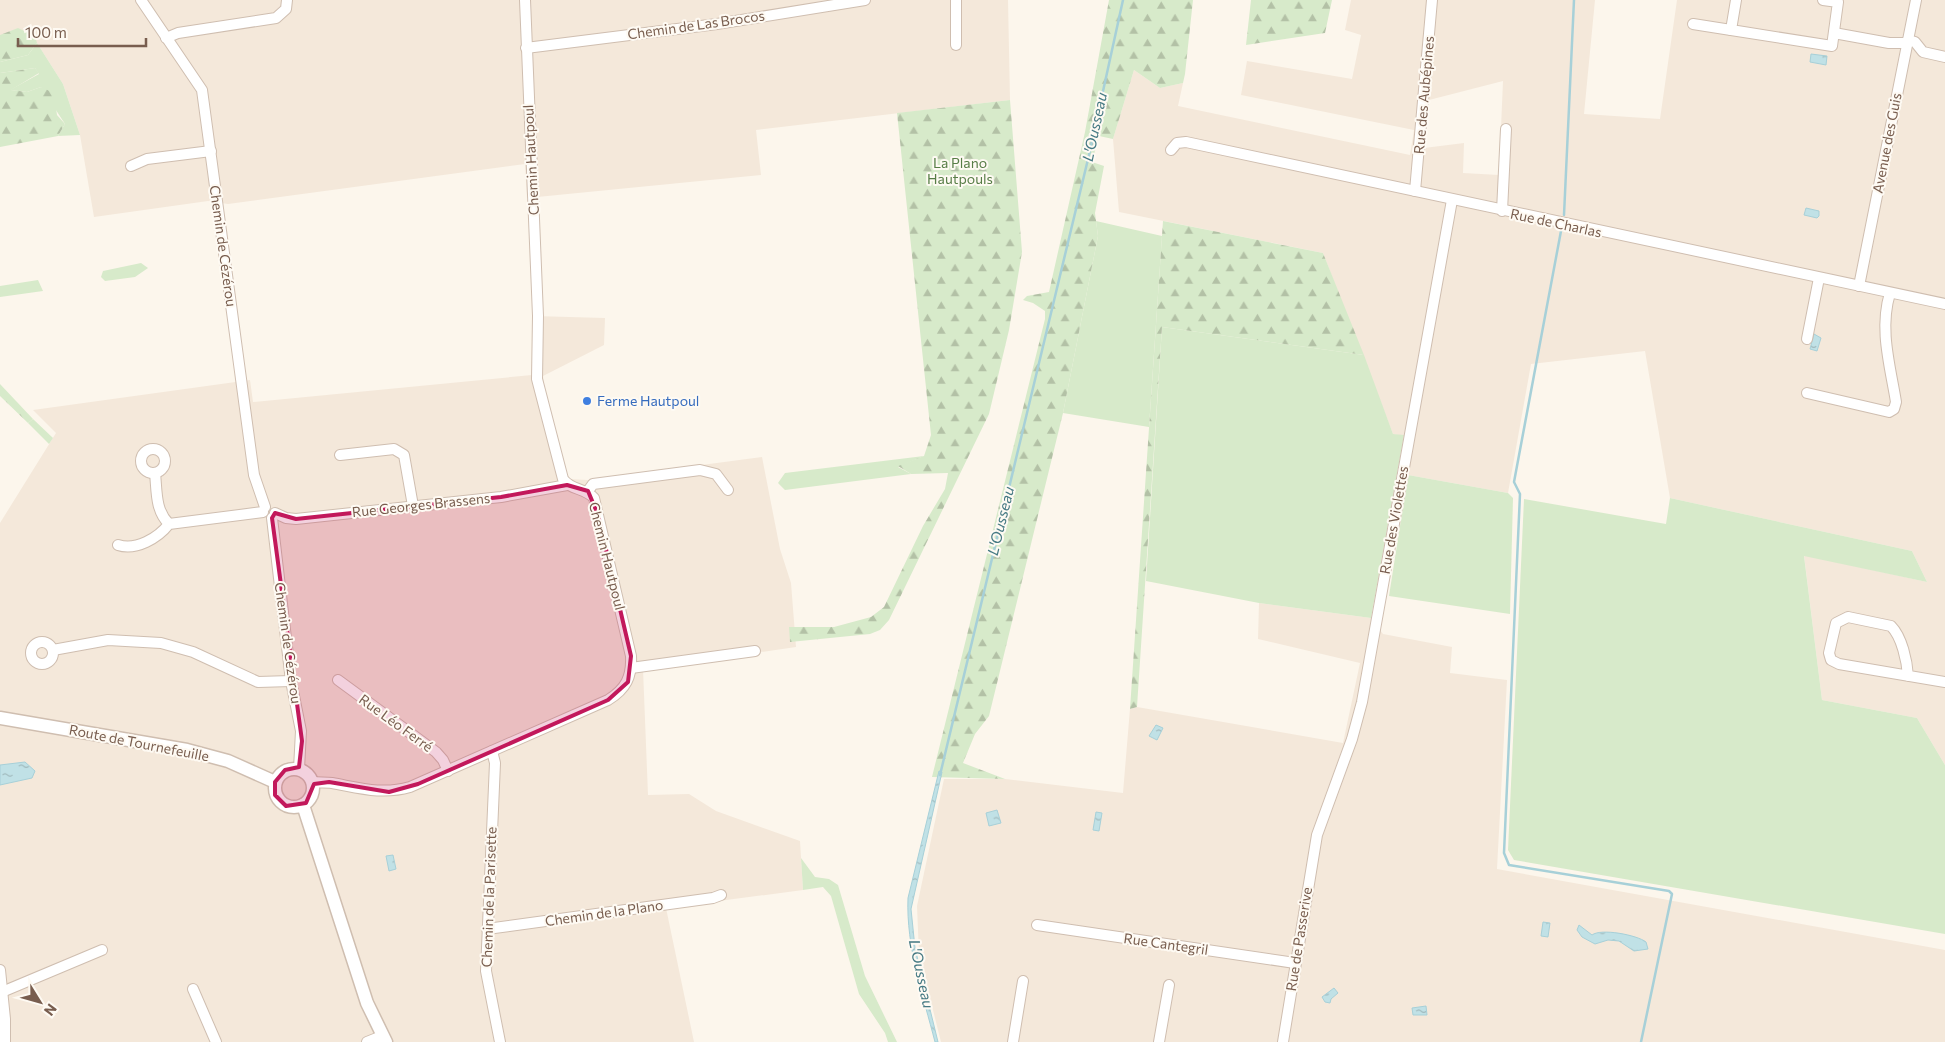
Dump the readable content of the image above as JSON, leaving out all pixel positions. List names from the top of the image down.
{
  "streets": {
    "street": [
      "Chemin de Las Brocos",
      "Rue des Aubépines",
      "Avenue des Guis",
      "Chemin Hautpoul",
      "Rue de Charlas",
      "Chemin de Cézérou",
      "Rue Georges Brassens",
      "Rue des Violettes",
      "Rue Léo Ferré",
      "Route de Tournefeuille",
      "Chemin de la Parisette",
      "Chemin de la Plano",
      "Rue de Passerive",
      "Rue Cantegril"
    ]
  },
  "crossings": [
    ["Chemin de Las Brocos", "Chemin Hautpoul"],
    ["Rue des Aubépines", "Rue de Charlas"],
    ["Avenue des Guis", "Rue de Charlas"],
    ["Chemin Hautpoul", "Rue Georges Brassens"],
    ["Rue de Charlas", "Rue des Violettes"],
    ["Chemin de Cézérou", "Rue Georges Brassens"],
    ["Chemin de Cézérou", "Route de Tournefeuille"],
    ["Rue des Violettes", "Rue de Passerive"],
    ["Chemin de la Parisette", "Chemin de la Plano"],
    ["Rue de Passerive", "Rue Cantegril"]
  ],
  "water": ["L'Ousseau"],
  "parks": ["La Plano Hautpouls"],
  "places": ["Ferme Hautpoul"],
  "scale_bar": "100 m",
  "north": "bottom right"
}
